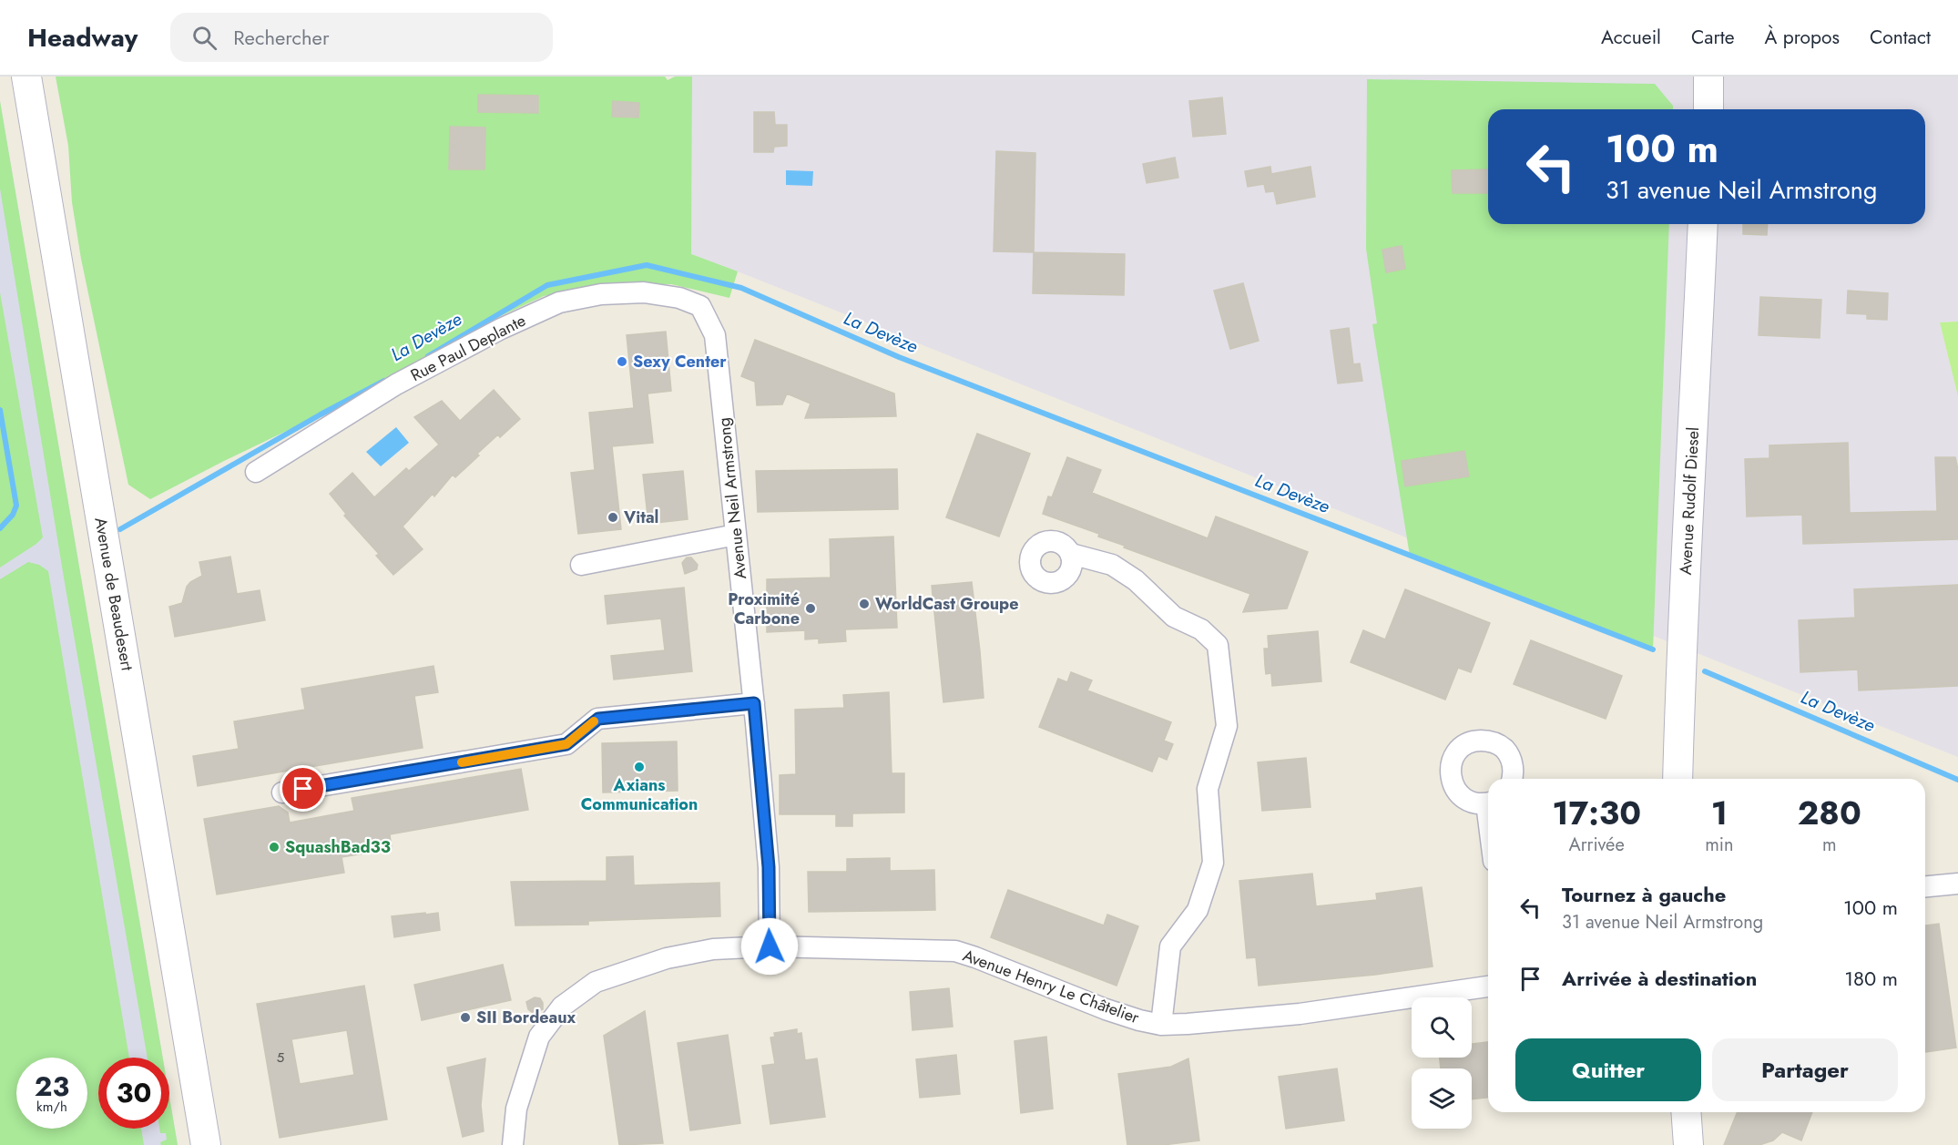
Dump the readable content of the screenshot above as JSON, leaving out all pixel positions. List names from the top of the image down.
{
  "streets": {
    "main road": ["Avenue Rudolf Diesel", "Avenue de Beaudesert"],
    "street": ["Rue Paul Deplante", "Avenue Neil Armstrong", "Avenue Henry Le Châtelier"]
  },
  "crossings": [
    ["Rue Paul Deplante", "Avenue Neil Armstrong"],
    ["Avenue Neil Armstrong", "Avenue Henry Le Châtelier"]
  ],
  "water": ["La Devèze"],
  "places": [
    "Sexy Center",
    "Vital",
    "WorldCast Groupe",
    "Proximité Carbone",
    "Axians Communication",
    "SquashBad33",
    "SII Bordeaux"
  ],
  "house_numbers": ["5"],
  "page": {
    "header": "Headway",
    "search": "Rechercher",
    "nav": [
      "Accueil",
      "Carte",
      "À propos",
      "Contact"
    ],
    "turn": ["100 m", "31 avenue Neil Armstrong"],
    "eta": [
      "17:30",
      "Arrivée",
      "1",
      "min",
      "280",
      "m"
    ],
    "list": [
      {
        "name": "Tournez à gauche",
        "note": "31 avenue Neil Armstrong",
        "value": "100 m"
      },
      {
        "name": "Arrivée à destination",
        "value": "180 m"
      }
    ],
    "buttons": ["Quitter", "Partager"],
    "speed": "23 km/h",
    "limit": "30"
  }
}
